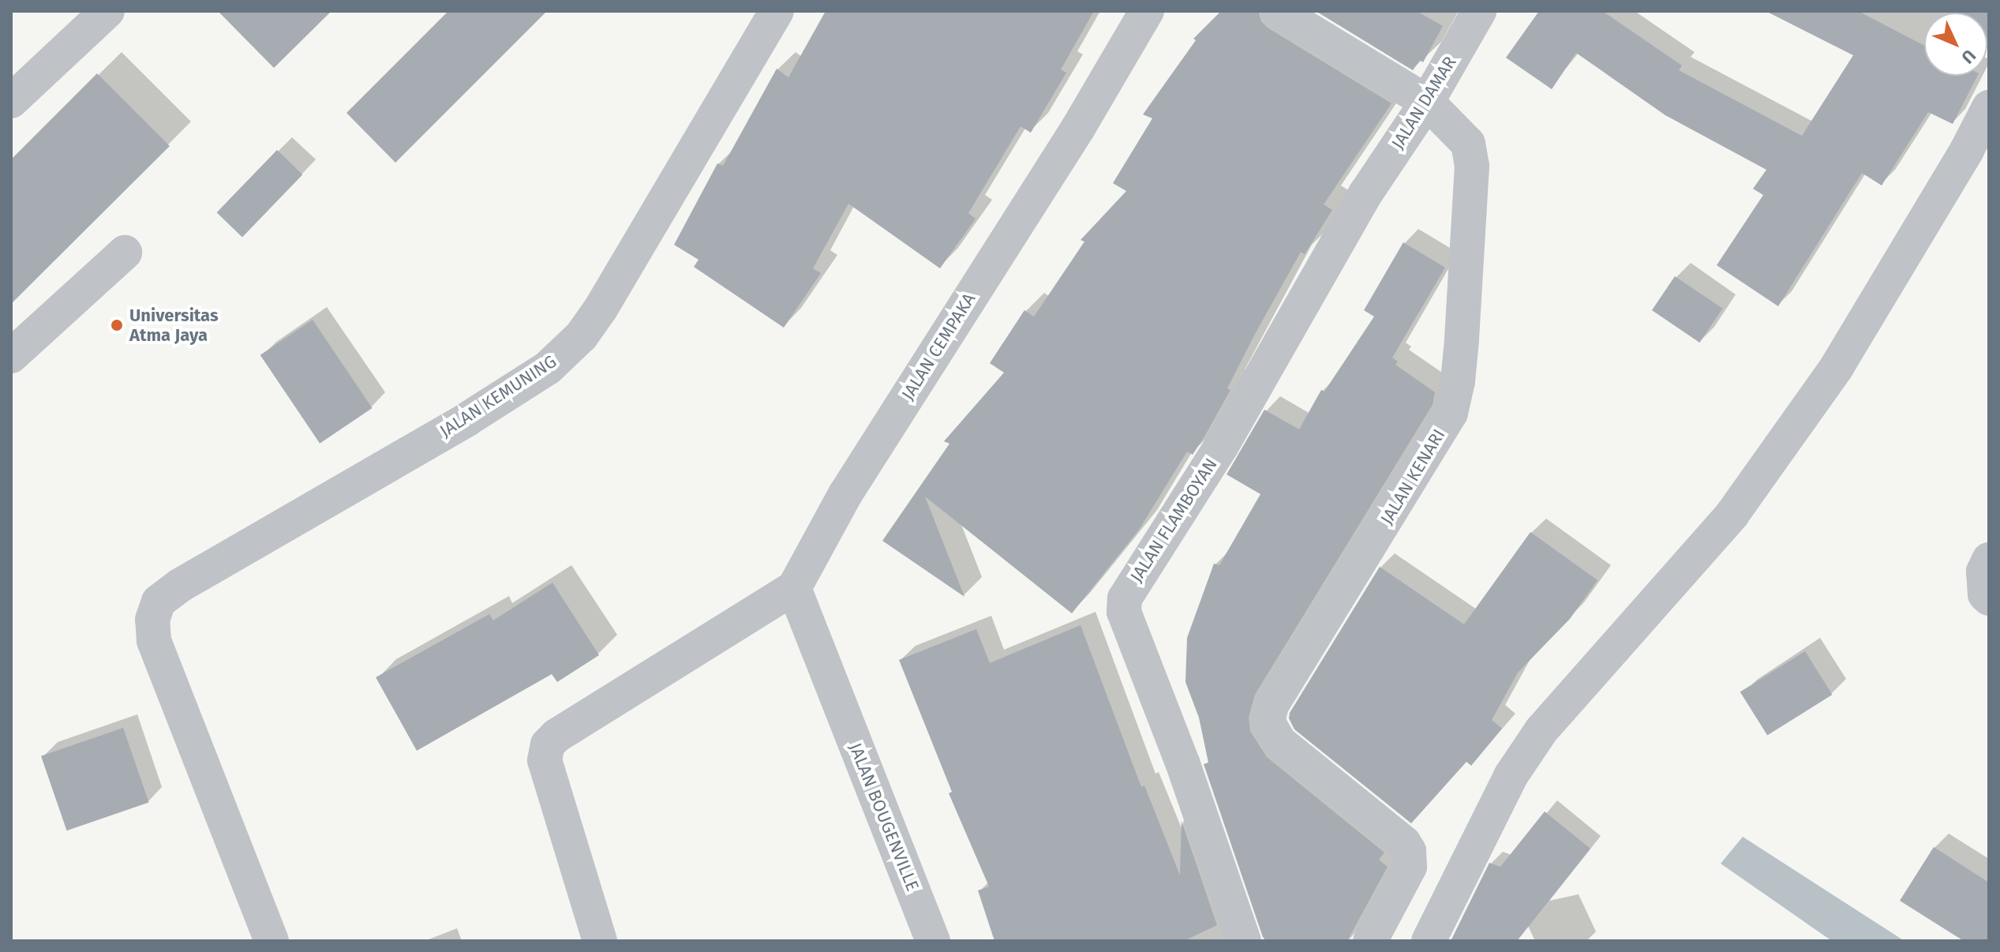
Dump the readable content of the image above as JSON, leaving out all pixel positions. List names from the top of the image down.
{
  "streets": {
    "street": [
      "JALAN DAMAR",
      "JALAN CEMPAKA",
      "JALAN KEMUNING",
      "JALAN KENARI",
      "JALAN FLAMBOYAN",
      "JALAN BOUGENVILLE"
    ]
  },
  "crossings": [
    ["JALAN DAMAR", "JALAN KENARI"],
    ["JALAN DAMAR", "JALAN FLAMBOYAN"],
    ["JALAN CEMPAKA", "JALAN BOUGENVILLE"]
  ],
  "places": ["Universitas Atma Jaya"],
  "north": "bottom right"
}
